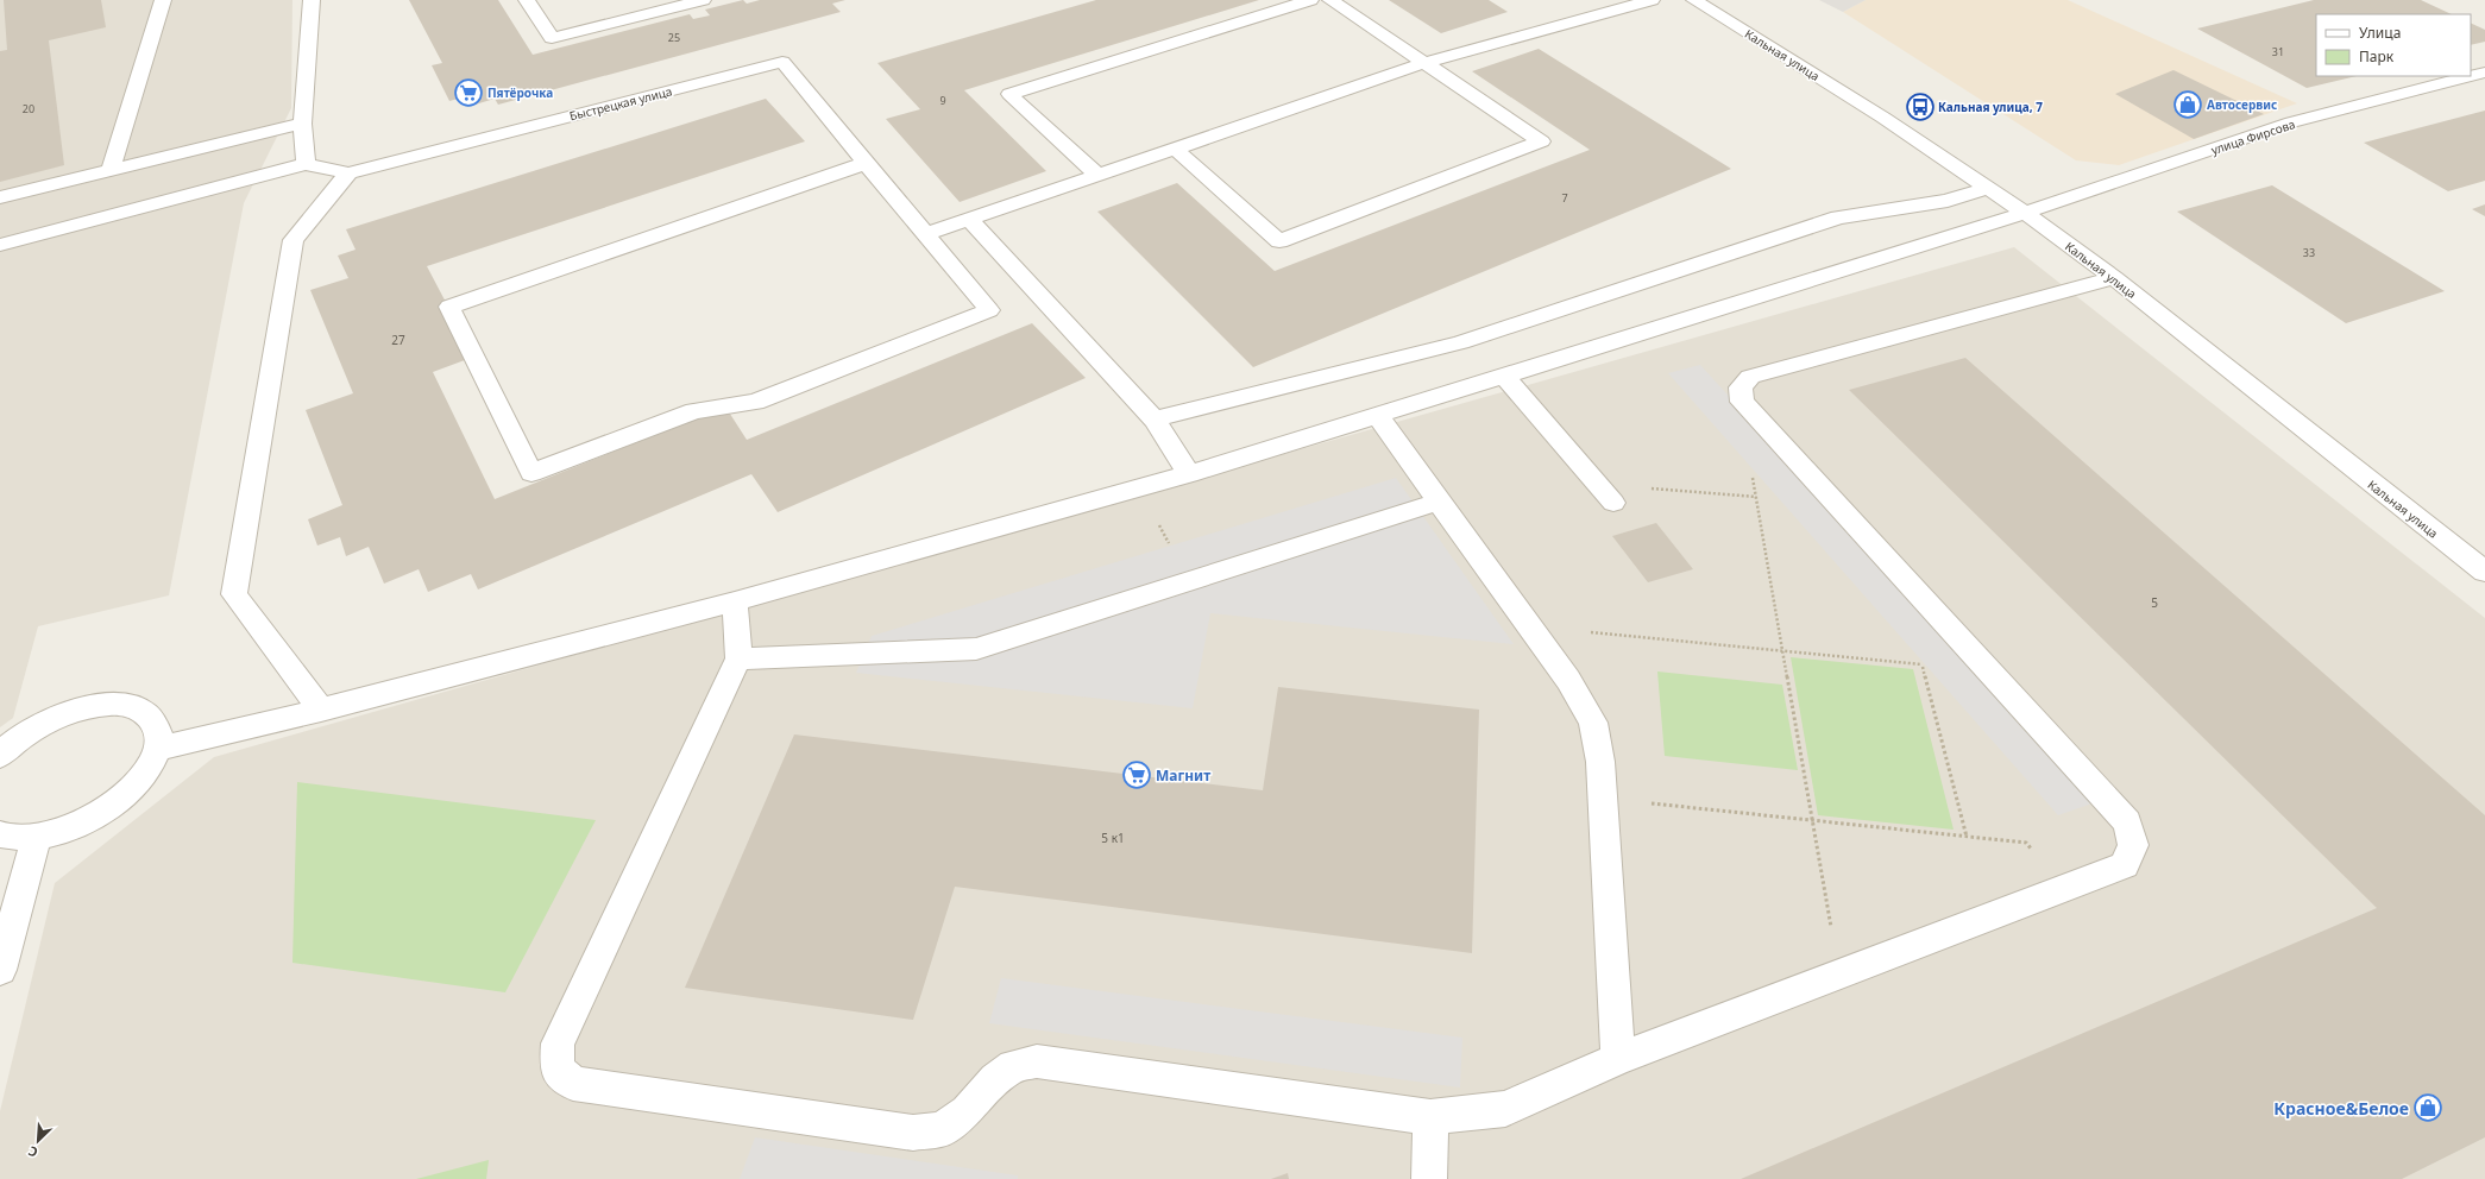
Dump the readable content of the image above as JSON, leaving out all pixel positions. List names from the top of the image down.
{
  "streets": {
    "street": ["Кальная улица", "Быстрецкая улица", "улица Фирсова"]
  },
  "crossings": [
    ["Кальная улица", "улица Фирсова"]
  ],
  "places": {
    "supermarket": ["Пятёрочка", "Магнит"],
    "shop": ["Автосервис", "Красное&Белое"],
    "bus stop": ["Кальная улица, 7"]
  },
  "house_numbers": [
    "25",
    "31",
    "9",
    "20",
    "7",
    "33",
    "27",
    "5",
    "5 к1"
  ],
  "legend": ["Улица", "Парк"],
  "north": "bottom left"
}
